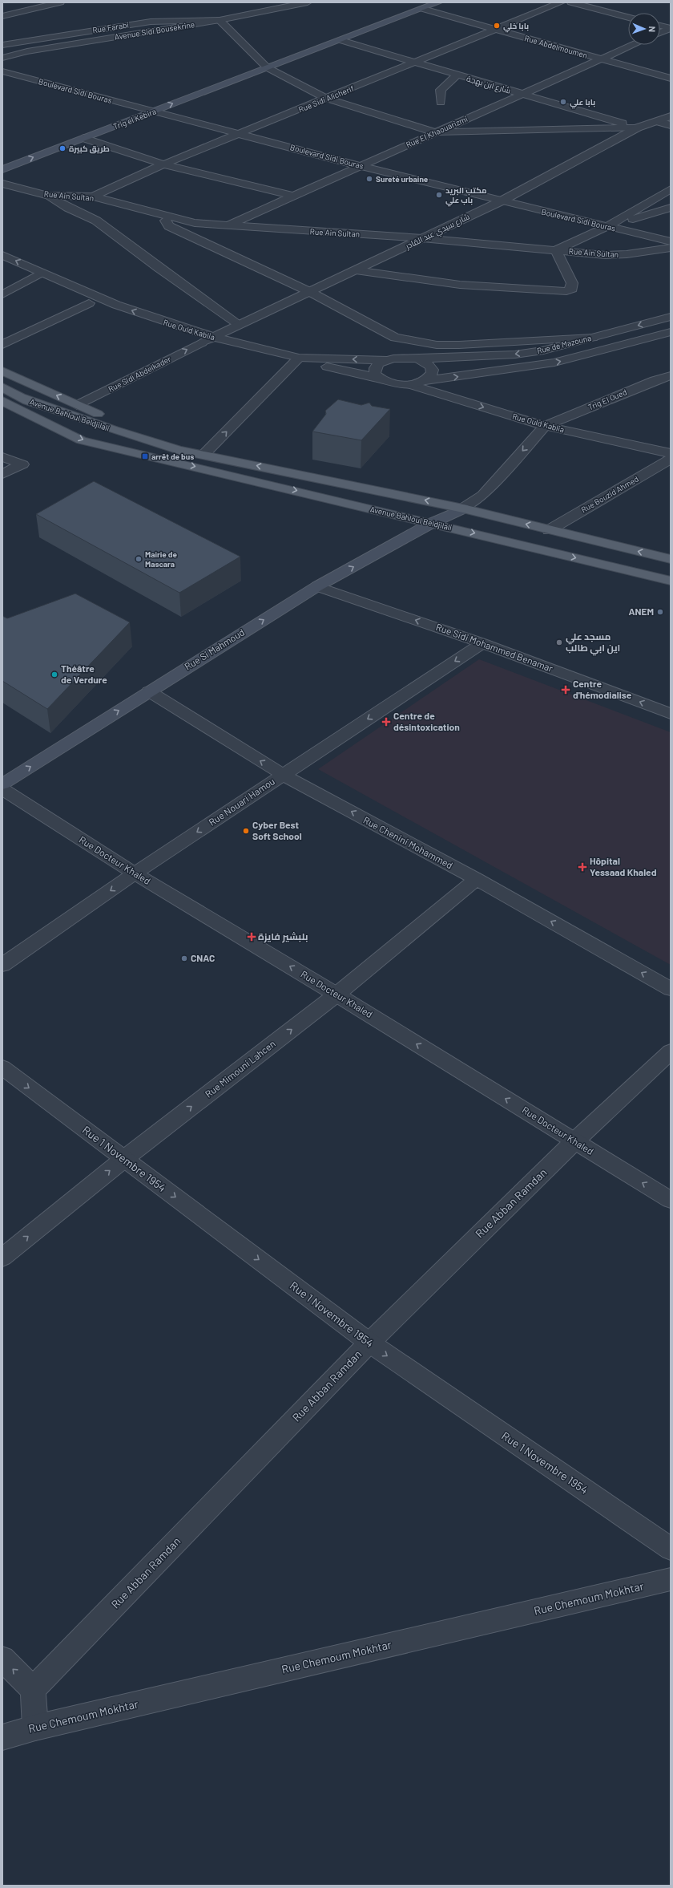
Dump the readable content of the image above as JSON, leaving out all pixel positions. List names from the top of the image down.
{
  "streets": {
    "main road": ["Trig el Kebira", "Avenue Bahloul Beldjilali", "Rue Si Mahmoud"],
    "street": [
      "Rue Farabi",
      "Avenue Sidi Bousekrine",
      "Rue Abdelmoumen",
      "شارع ابن بهجة",
      "Boulevard Sidi Bouras",
      "Rue Sidi Alicherif",
      "Rue El Khaouarizmi",
      "Rue Ain Sultan",
      "شارع سيدي عبد القادر",
      "Rue Ould Kablia",
      "Rue de Mazouna",
      "Rue Sidi Abdelkader",
      "Trig El Oued",
      "Rue Bouzid Ahmed",
      "Rue Sidi Mohammed Benamar",
      "Rue Nouari Hamou",
      "Rue Chenini Mohammed",
      "Rue Docteur Khaled",
      "Rue Mimouni Lahcen",
      "Rue 1 Novembre 1954",
      "Rue Abban Ramdan",
      "Rue Chemoum Mokhtar"
    ]
  },
  "crossings": [
    ["Rue Farabi", "Avenue Sidi Bousekrine"],
    ["Rue Abdelmoumen", "Rue Sidi Alicherif"],
    ["Rue Abdelmoumen", "Trig el Kebira"],
    ["Rue Abdelmoumen", "Rue El Khaouarizmi"],
    ["شارع ابن بهجة", "Rue Sidi Alicherif"],
    ["شارع ابن بهجة", "Trig el Kebira"],
    ["شارع ابن بهجة", "Rue El Khaouarizmi"],
    ["شارع ابن بهجة", "شارع سيدي عبد القادر"],
    ["Boulevard Sidi Bouras", "Rue Sidi Alicherif"],
    ["Boulevard Sidi Bouras", "Trig el Kebira"],
    ["Boulevard Sidi Bouras", "Rue El Khaouarizmi"],
    ["Boulevard Sidi Bouras", "شارع سيدي عبد القادر"],
    ["Rue Sidi Alicherif", "Rue Ain Sultan"],
    ["Rue El Khaouarizmi", "Rue Ain Sultan"],
    ["Rue Ain Sultan", "شارع سيدي عبد القادر"],
    ["شارع سيدي عبد القادر", "Rue Ould Kablia"],
    ["شارع سيدي عبد القادر", "Rue Sidi Abdelkader"],
    ["Rue Ould Kablia", "Rue de Mazouna"],
    ["Rue Ould Kablia", "Rue Sidi Abdelkader"],
    ["Rue Ould Kablia", "Trig El Oued"],
    ["Rue Sidi Abdelkader", "Avenue Bahloul Beldjilali"],
    ["Avenue Bahloul Beldjilali", "Rue Bouzid Ahmed"],
    ["Avenue Bahloul Beldjilali", "Rue Si Mahmoud"],
    ["Rue Sidi Mohammed Benamar", "Rue Si Mahmoud"],
    ["Rue Sidi Mohammed Benamar", "Rue Nouari Hamou"],
    ["Rue Si Mahmoud", "Rue Chenini Mohammed"],
    ["Rue Nouari Hamou", "Rue Chenini Mohammed"],
    ["Rue Nouari Hamou", "Rue Docteur Khaled"],
    ["Rue Chenini Mohammed", "Rue Mimouni Lahcen"],
    ["Rue Docteur Khaled", "Rue Mimouni Lahcen"],
    ["Rue Docteur Khaled", "Rue Abban Ramdan"],
    ["Rue Mimouni Lahcen", "Rue 1 Novembre 1954"],
    ["Rue 1 Novembre 1954", "Rue Abban Ramdan"]
  ],
  "one_way": [
    "Trig el Kebira",
    "Rue Sidi Mohammed Benamar",
    "Rue Si Mahmoud",
    "Rue Nouari Hamou",
    "Rue Chenini Mohammed",
    "Rue Docteur Khaled",
    "Rue Mimouni Lahcen",
    "Rue 1 Novembre 1954"
  ],
  "places": {
    "other": [
      "بابا خلي",
      "بابا علي",
      "طريق كبيرة",
      "Sureté urbaine",
      "مكتب البريد باب علي",
      "Mairie de Mascara",
      "ANEM",
      "مسجد علي اين ابي طالب",
      "Théâtre de Verdure",
      "Cyber Best Soft School",
      "CNAC"
    ],
    "transit": ["arrêt de bus"],
    "health": [
      "Centre d'hémodialise",
      "Centre de désintoxication",
      "Hôpital Yessaad Khaled",
      "بلبشير فايزة"
    ]
  },
  "north": "right"
}
